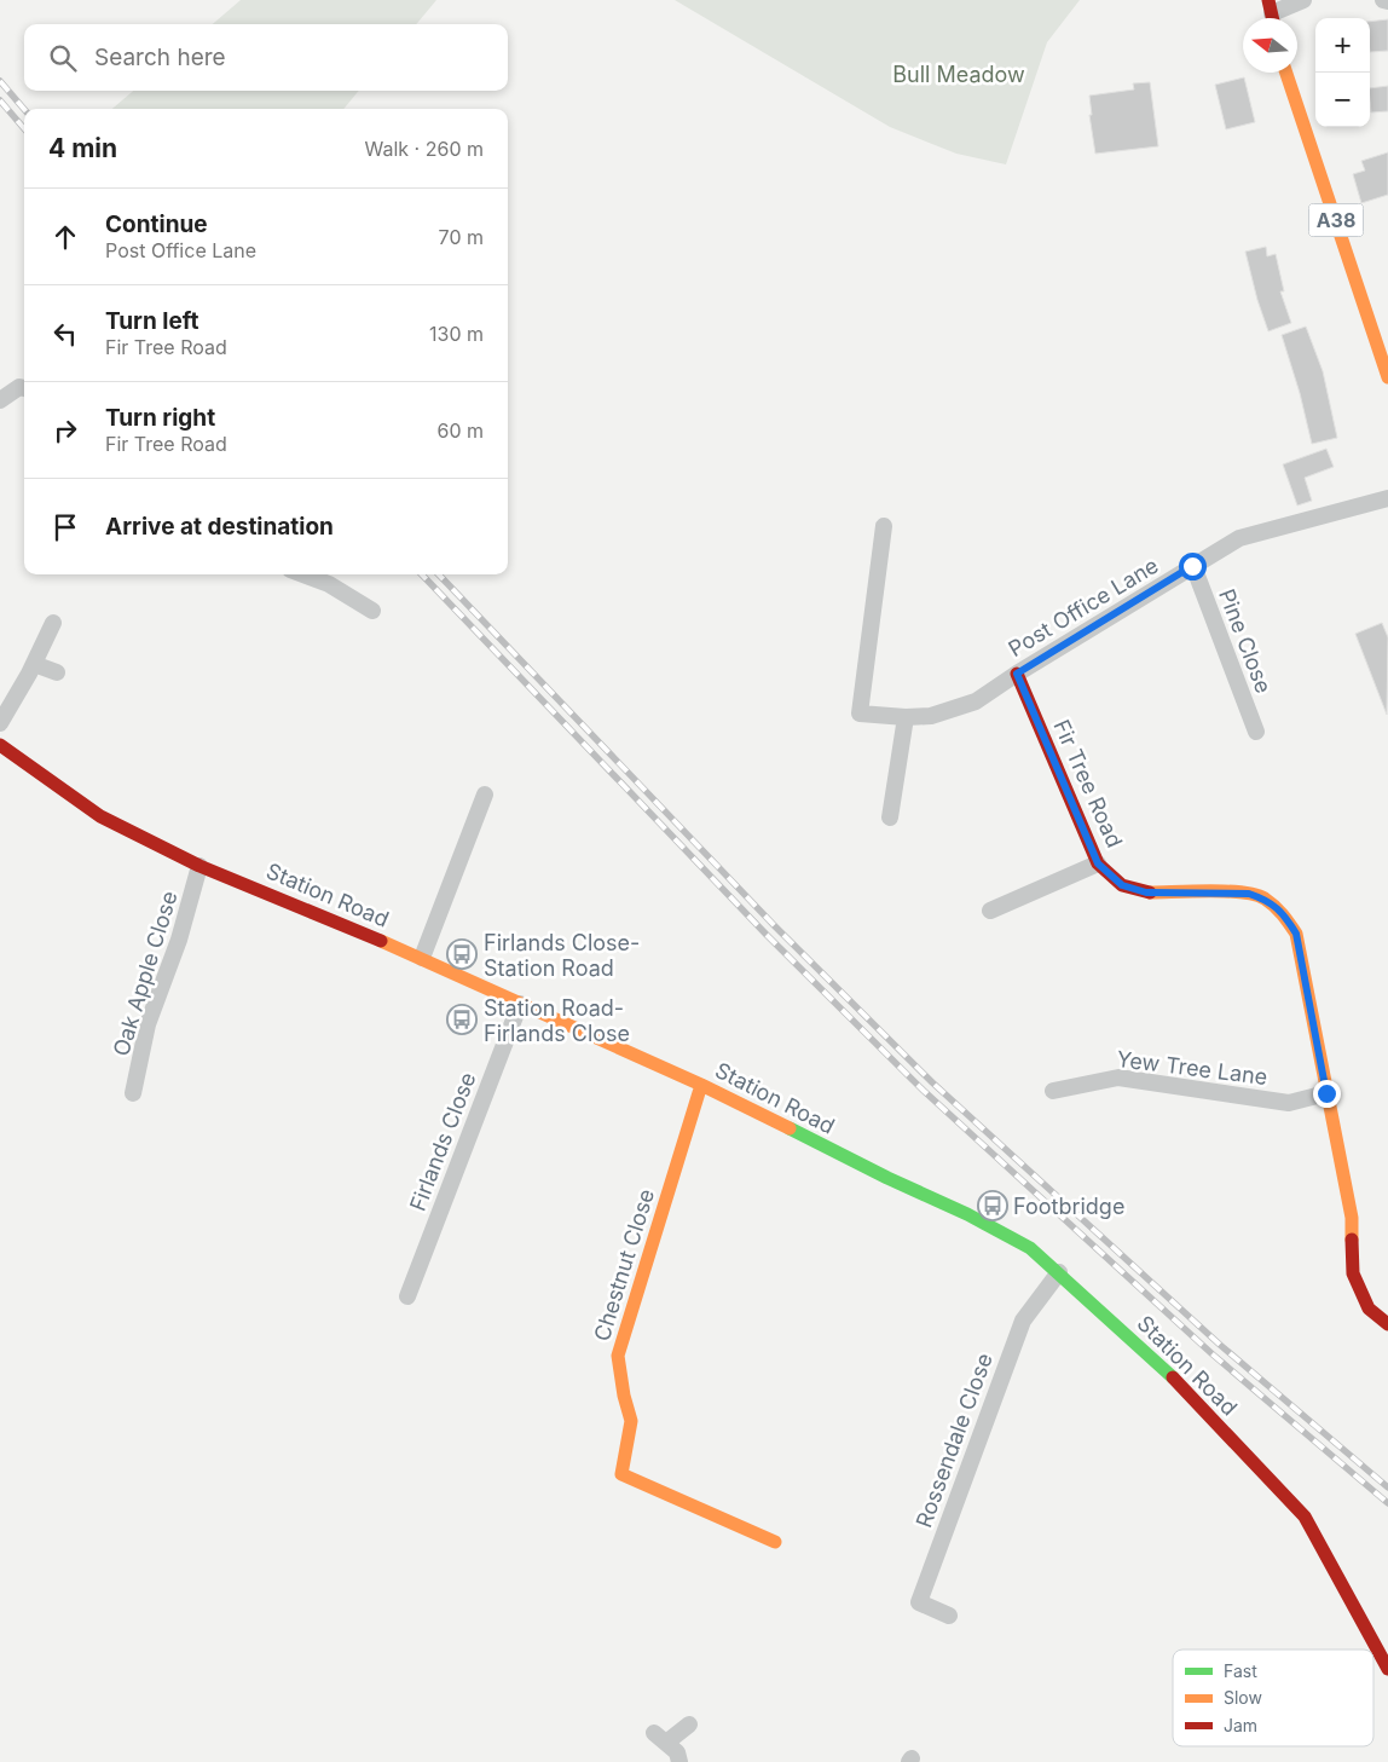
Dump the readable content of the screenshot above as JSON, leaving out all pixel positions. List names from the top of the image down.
{
  "streets": {
    "street": [
      "A38",
      "Post Office Lane",
      "Pine Close",
      "Fir Tree Road",
      "Station Road",
      "Oak Apple Close",
      "Yew Tree Lane",
      "Firlands Close",
      "Chestnut Close",
      "Rossendale Close"
    ]
  },
  "crossings": [
    ["Post Office Lane", "Pine Close"],
    ["Post Office Lane", "Fir Tree Road"],
    ["Fir Tree Road", "Yew Tree Lane"],
    ["Station Road", "Oak Apple Close"],
    ["Station Road", "Firlands Close"],
    ["Station Road", "Chestnut Close"],
    ["Station Road", "Rossendale Close"]
  ],
  "parks": ["Bull Meadow"],
  "places": {
    "bus stop": ["Firlands Close- Station Road", "Station Road- Firlands Close", "Footbridge"]
  },
  "legend": ["Fast", "Slow", "Jam"],
  "north": "left",
  "page": {
    "map_buttons": ["+", "−"],
    "search": "Search here",
    "heading": ["4 min", "Walk · 260 m"],
    "list": [
      ["Continue", "Post Office Lane", "70 m"],
      ["Turn left", "Fir Tree Road", "130 m"],
      ["Turn right", "Fir Tree Road", "60 m"],
      "Arrive at destination"
    ]
  }
}
